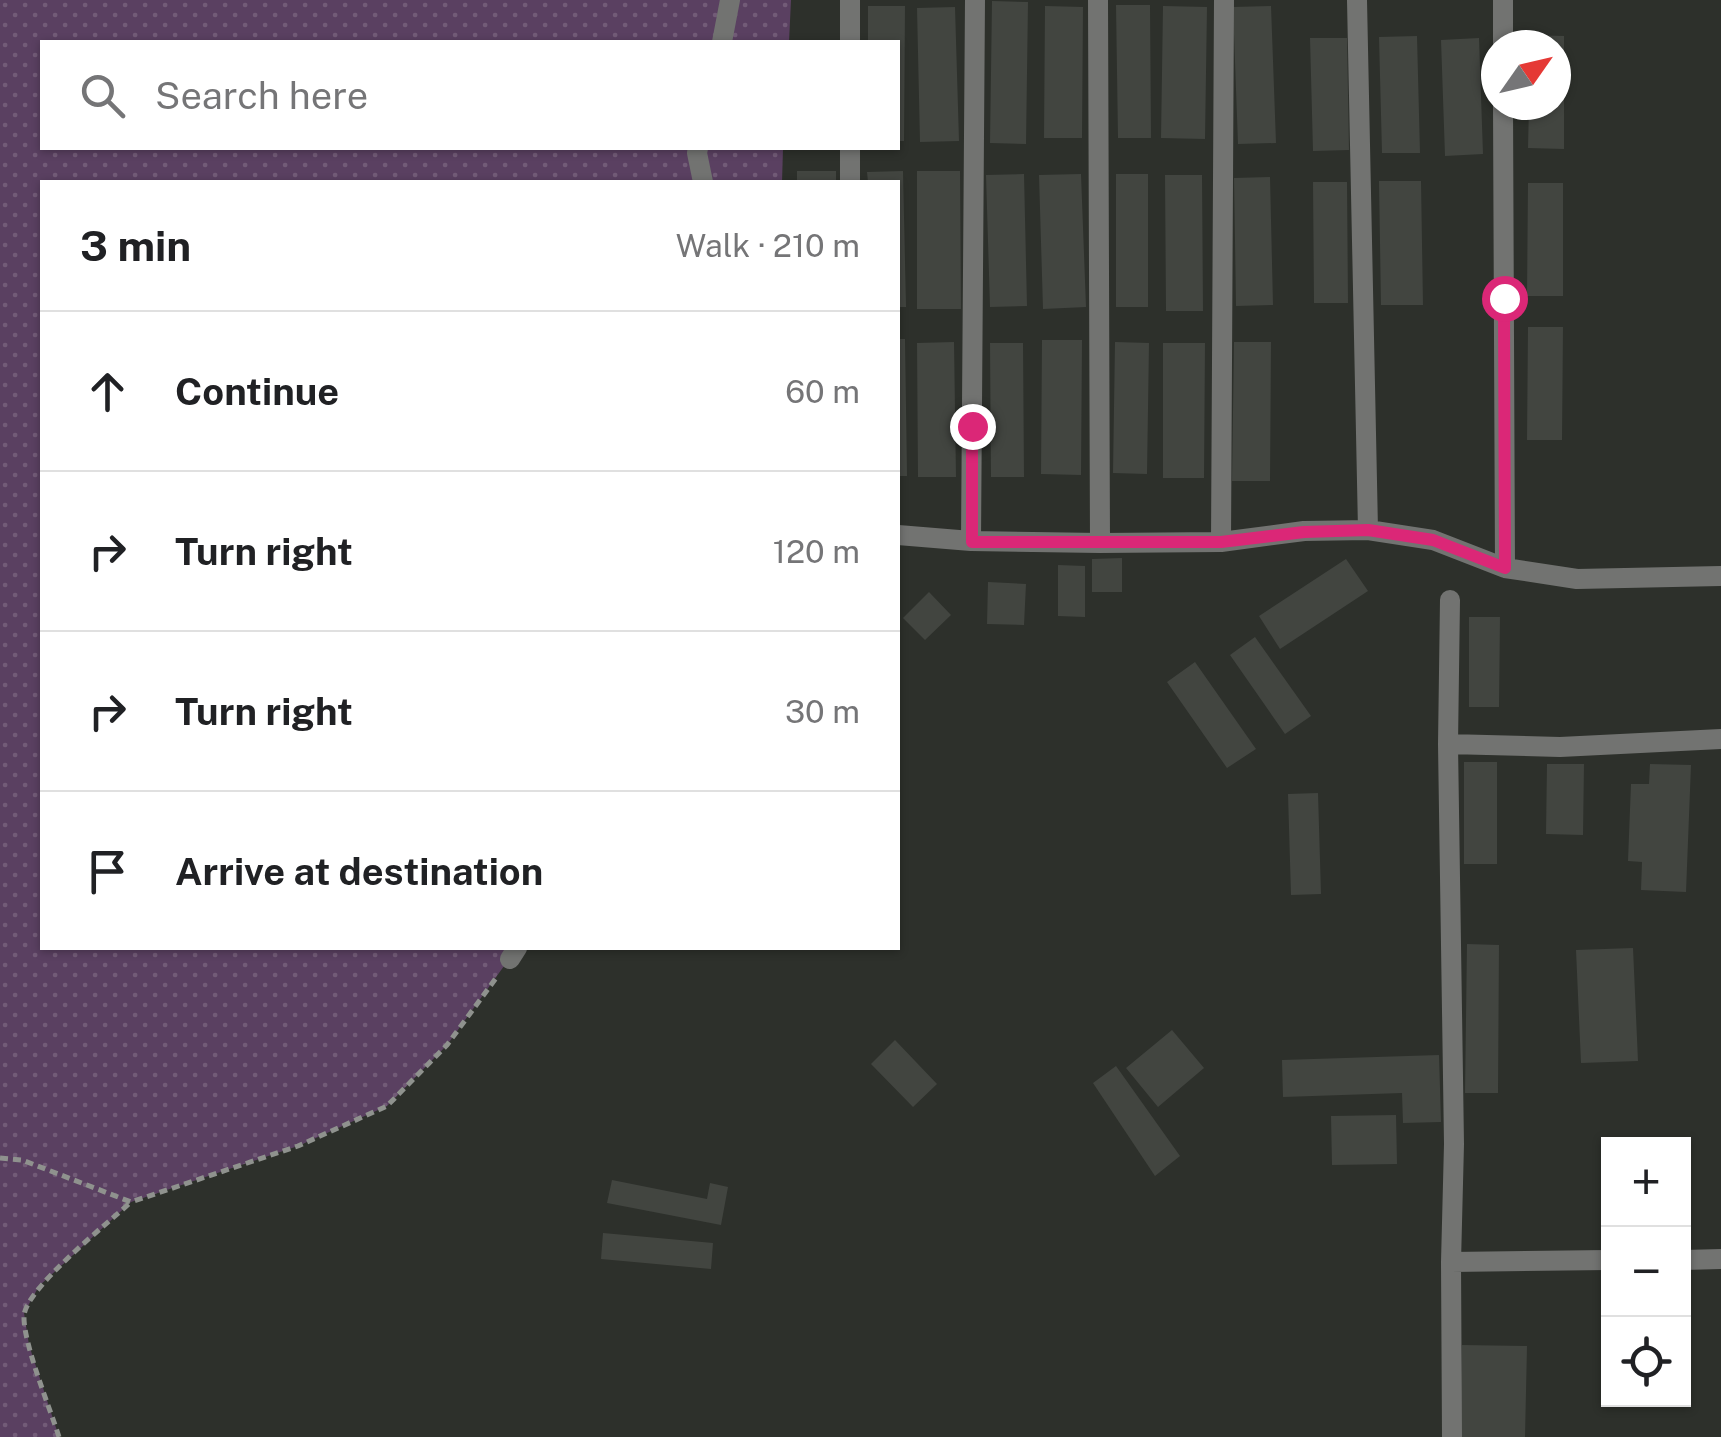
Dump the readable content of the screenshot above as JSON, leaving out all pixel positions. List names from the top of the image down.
{
  "north": "top right",
  "page": {
    "search": "Search here",
    "heading": ["3 min", "Walk · 210 m"],
    "list": [
      ["Continue", "60 m"],
      ["Turn right", "120 m"],
      ["Turn right", "30 m"],
      "Arrive at destination"
    ],
    "map_buttons": ["+", "−"]
  }
}
